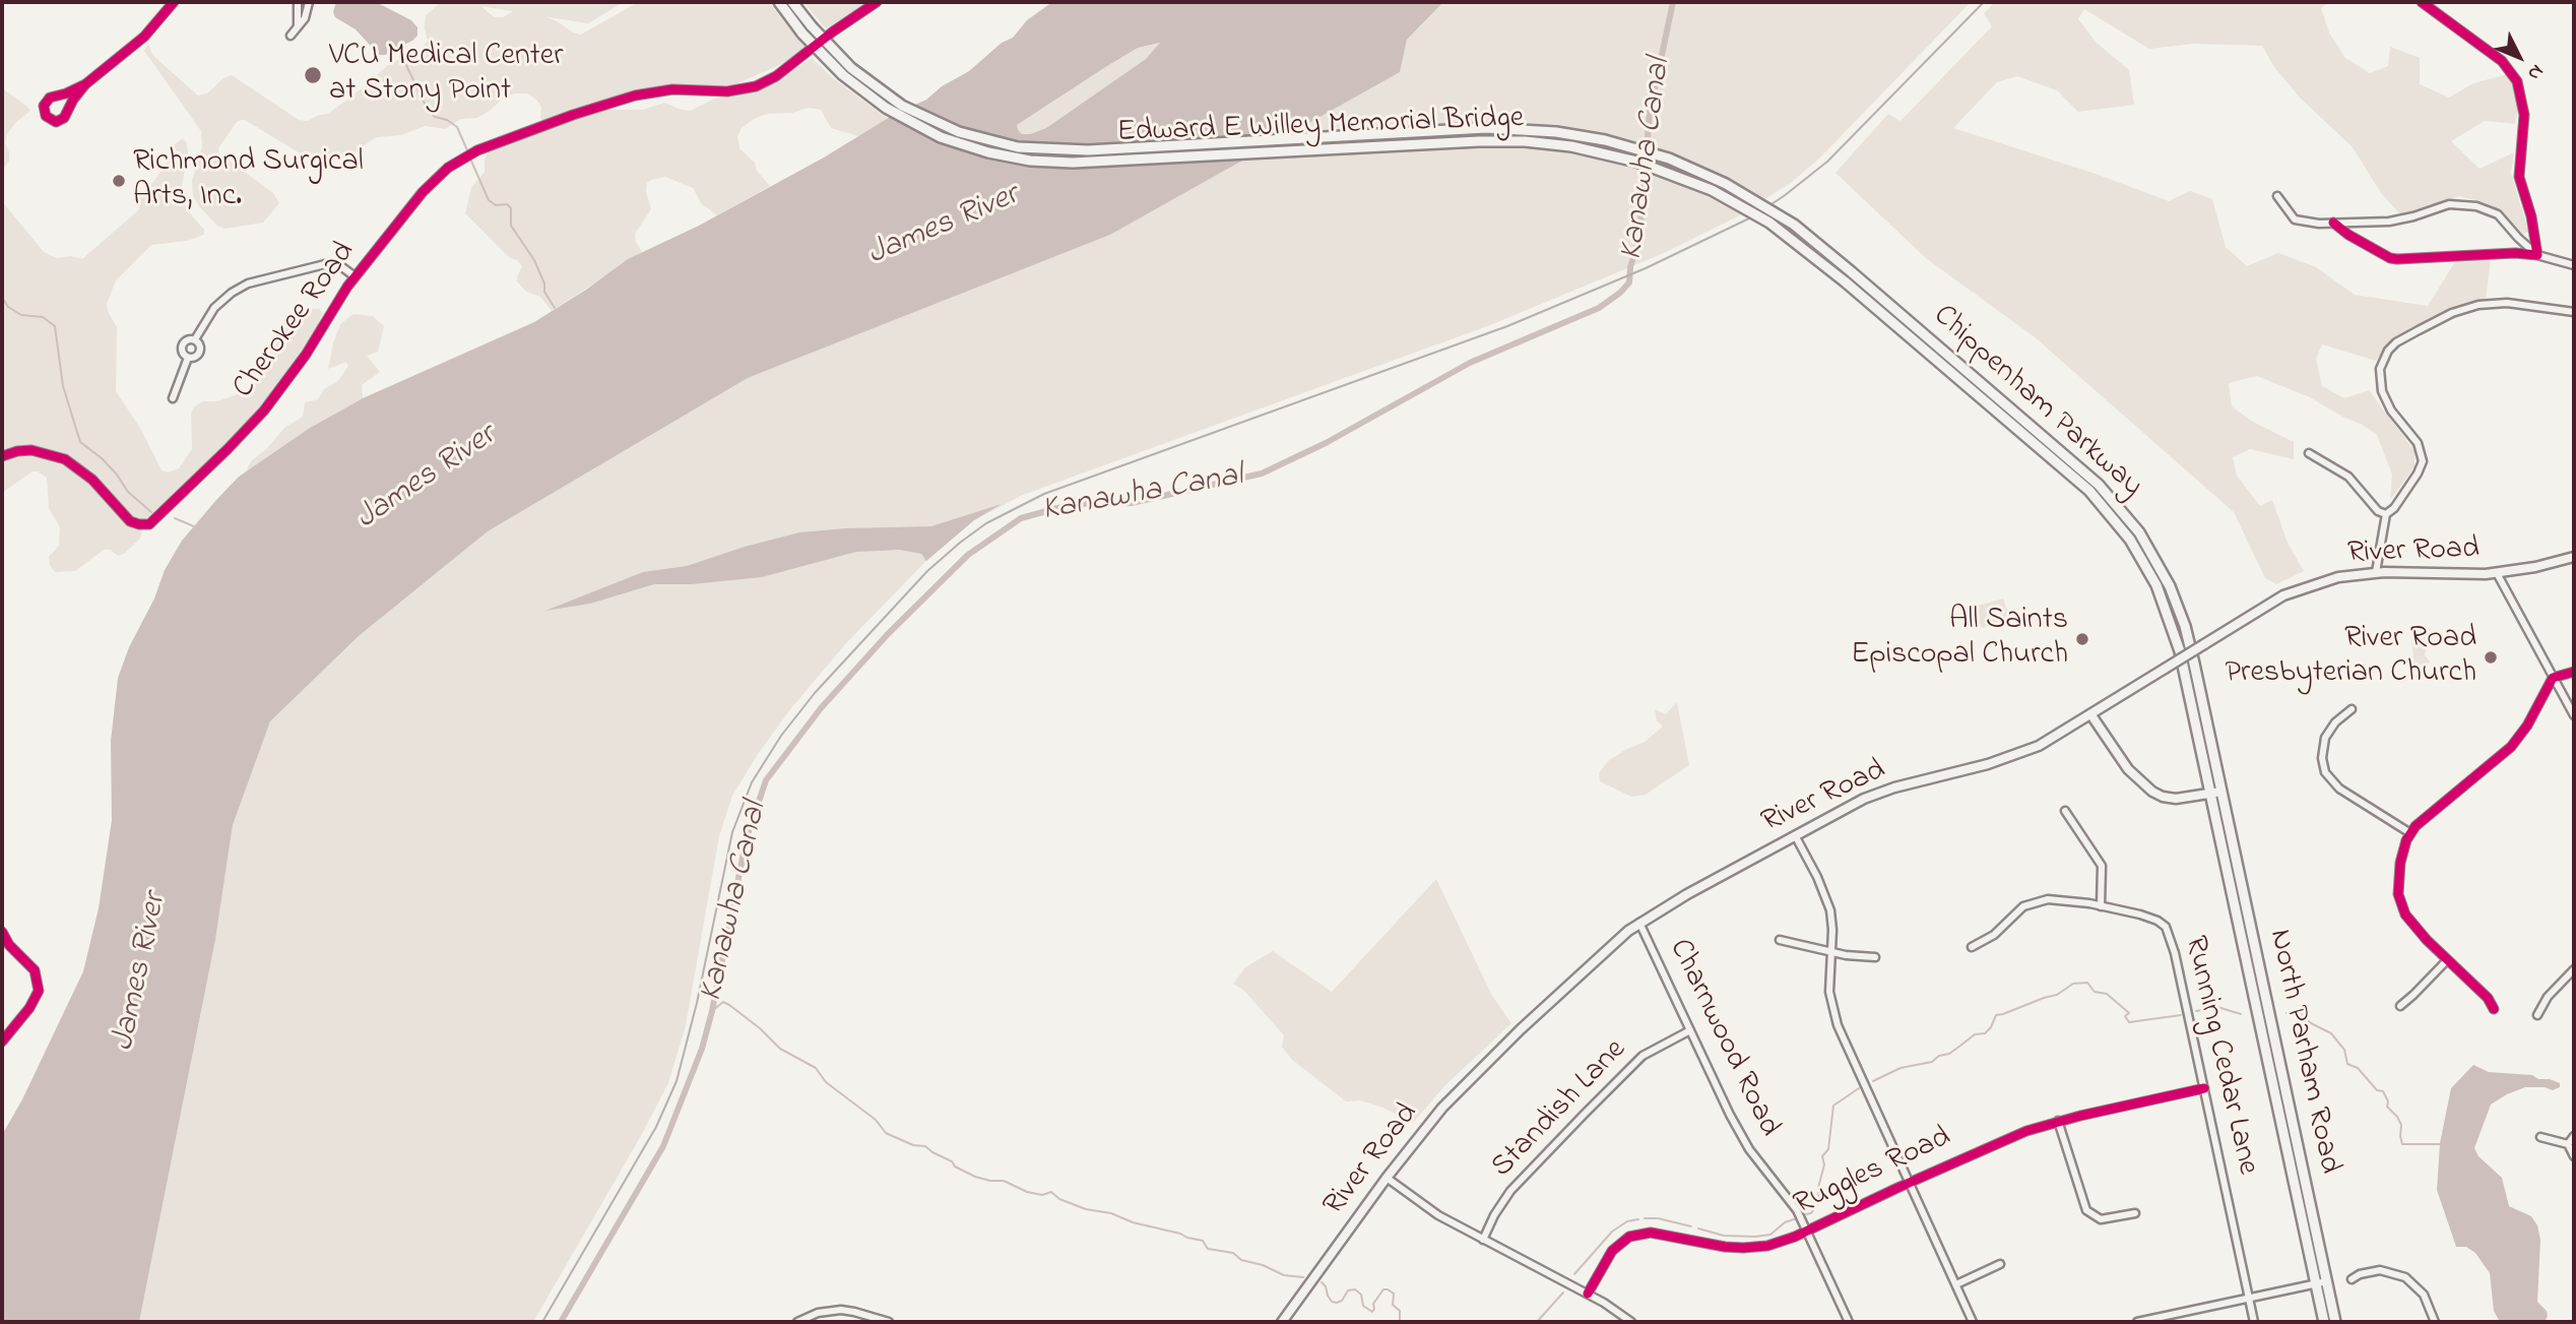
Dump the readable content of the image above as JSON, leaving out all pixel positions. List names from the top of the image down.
{
  "streets": {
    "highway": ["Edward E Willey Memorial Bridge", "Chippenham Parkway", "North Parham Road"],
    "main road": ["River Road"],
    "street": [
      "Cherokee Road",
      "Charnwood Road",
      "Running Cedar Lane",
      "Standish Lane",
      "Ruggles Road"
    ]
  },
  "crossings": [
    ["Edward E Willey Memorial Bridge", "Chippenham Parkway"],
    ["Chippenham Parkway", "North Parham Road"],
    ["River Road", "Charnwood Road"],
    ["Charnwood Road", "Standish Lane"],
    ["Charnwood Road", "Ruggles Road"],
    ["Running Cedar Lane", "Ruggles Road"]
  ],
  "water": ["Kanawha Canal", "James River"],
  "places": [
    "VCU Medical Center at Stony Point",
    "Richmond Surgical Arts, Inc.",
    "All Saints Episcopal Church",
    "River Road Presbyterian Church"
  ],
  "north": "bottom right"
}
